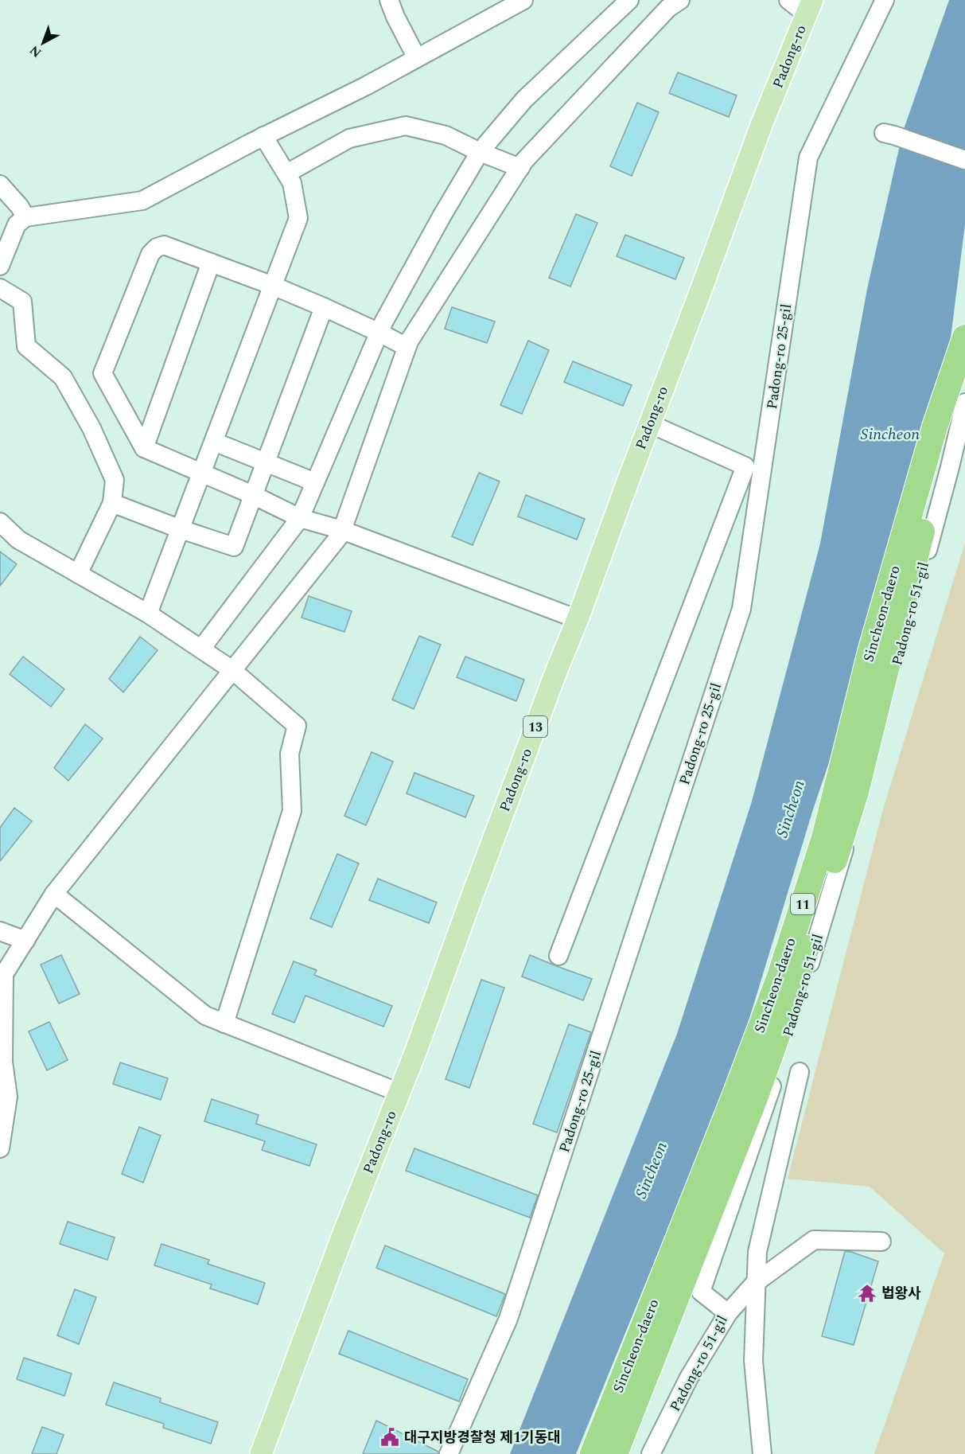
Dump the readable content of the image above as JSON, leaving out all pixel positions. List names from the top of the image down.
{
  "streets": {
    "highway": ["Sincheon-daero", "11"],
    "main road": ["Padong-ro", "13"],
    "street": ["Padong-ro 25-gil", "Padong-ro 51-gil"]
  },
  "water": ["Sincheon"],
  "places": {
    "temple": ["법왕사"],
    "public building": ["대구지방경찰청 제1기동대"]
  },
  "north": "bottom left"
}
